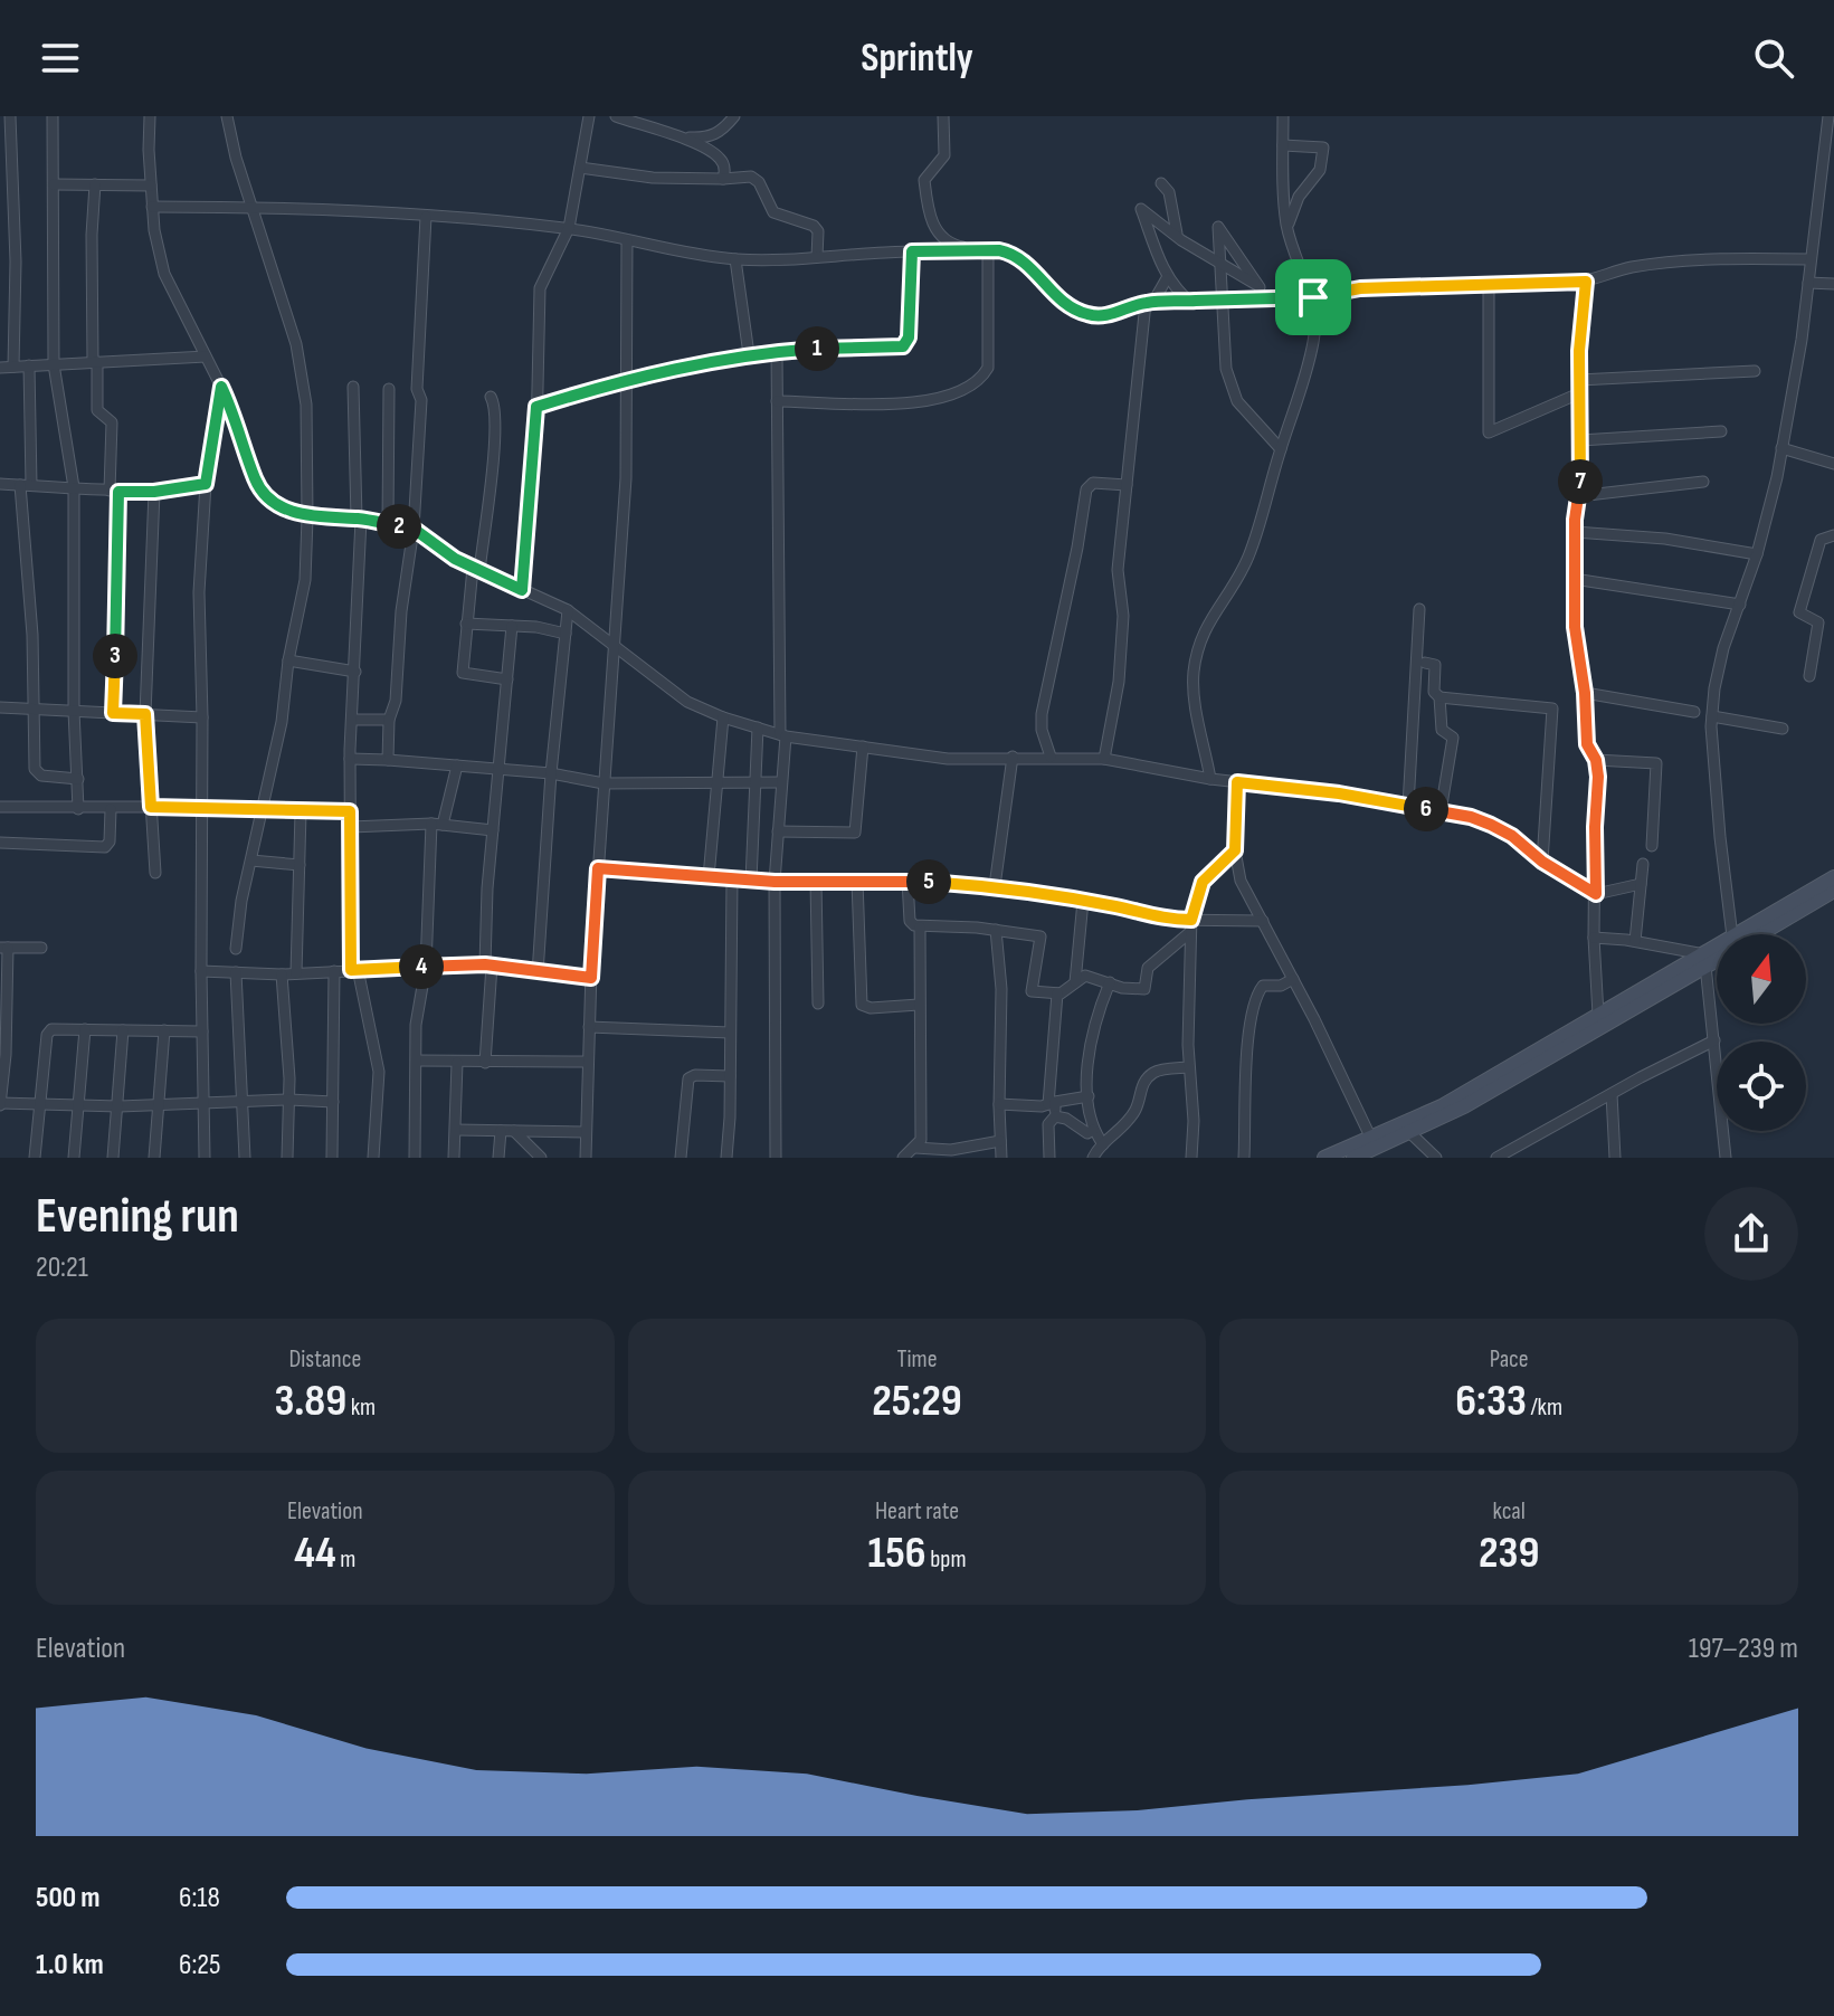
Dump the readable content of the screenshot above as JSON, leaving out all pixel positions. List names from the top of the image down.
{
  "north": "top",
  "page": {
    "header": "Sprintly",
    "pins": [
      "1",
      "7",
      "2",
      "3",
      "6",
      "5",
      "4"
    ],
    "heading": ["Evening run", "20:21"],
    "stats": [
      ["Distance", "3.89 km"],
      ["Time", "25:29"],
      ["Pace", "6:33 /km"],
      ["Elevation", "44 m"],
      ["Heart rate", "156 bpm"],
      ["kcal", "239"]
    ],
    "chart": ["Elevation", "197–239 m"],
    "list": [
      {
        "name": "500 m",
        "note": "6:18"
      },
      {
        "name": "1.0 km",
        "note": "6:25"
      }
    ]
  }
}
